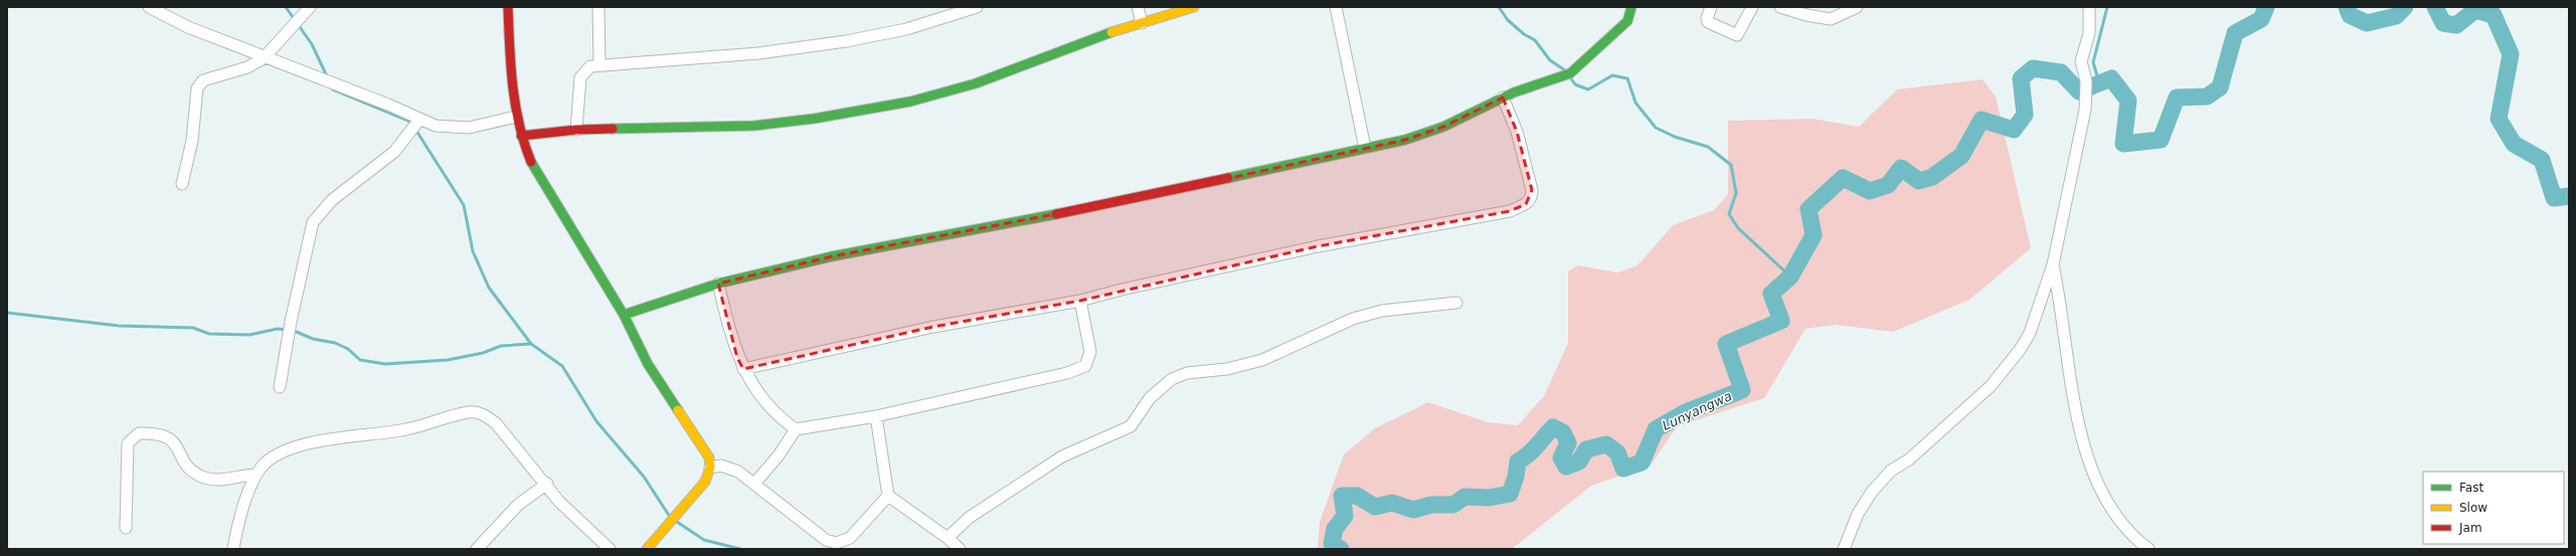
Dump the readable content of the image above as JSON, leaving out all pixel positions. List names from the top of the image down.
{
  "water": ["Lunyangwa"],
  "legend": ["Fast", "Slow", "Jam"]
}
